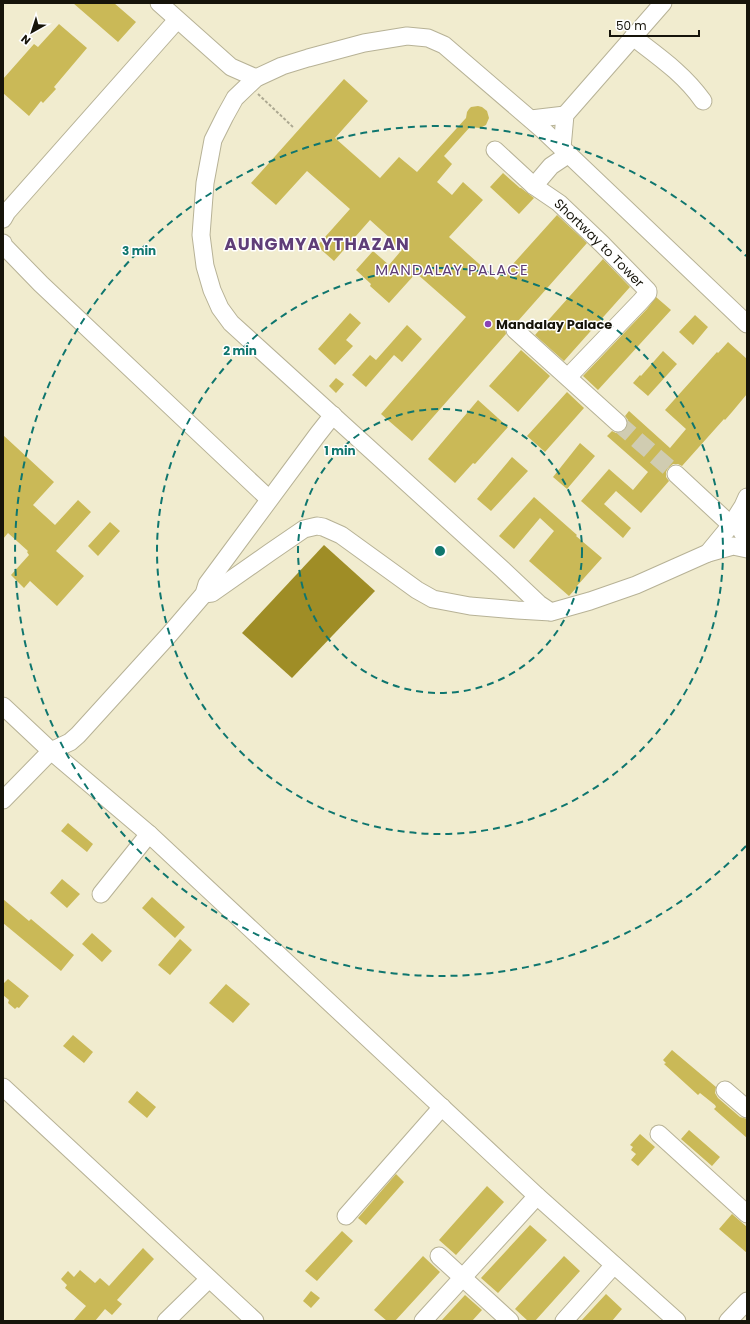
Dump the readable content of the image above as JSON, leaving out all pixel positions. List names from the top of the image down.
{
  "streets": {
    "street": ["Shortway to Tower"]
  },
  "districts": ["AUNGMYAYTHAZAN", "MANDALAY PALACE"],
  "places": ["Mandalay Palace"],
  "scale_bar": "50 m",
  "north": "bottom left",
  "rings": ["3 min", "2 min", "1 min"]
}
